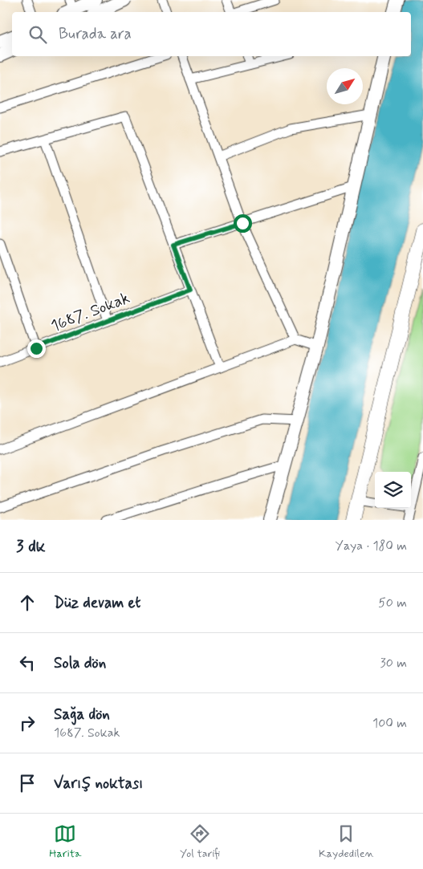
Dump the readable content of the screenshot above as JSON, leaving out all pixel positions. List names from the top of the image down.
{
  "streets": {
    "street": ["1687. Sokak"]
  },
  "north": "top right",
  "page": {
    "search": "Burada ara",
    "heading": ["3 dk", "Yaya · 180 m"],
    "list": [
      ["Düz devam et", "50 m"],
      ["Sola dön", "30 m"],
      ["Sağa dön", "1687. Sokak", "100 m"],
      "Varış noktası"
    ],
    "nav": ["Harita", "Yol tarifi", "Kaydedilen"]
  }
}
